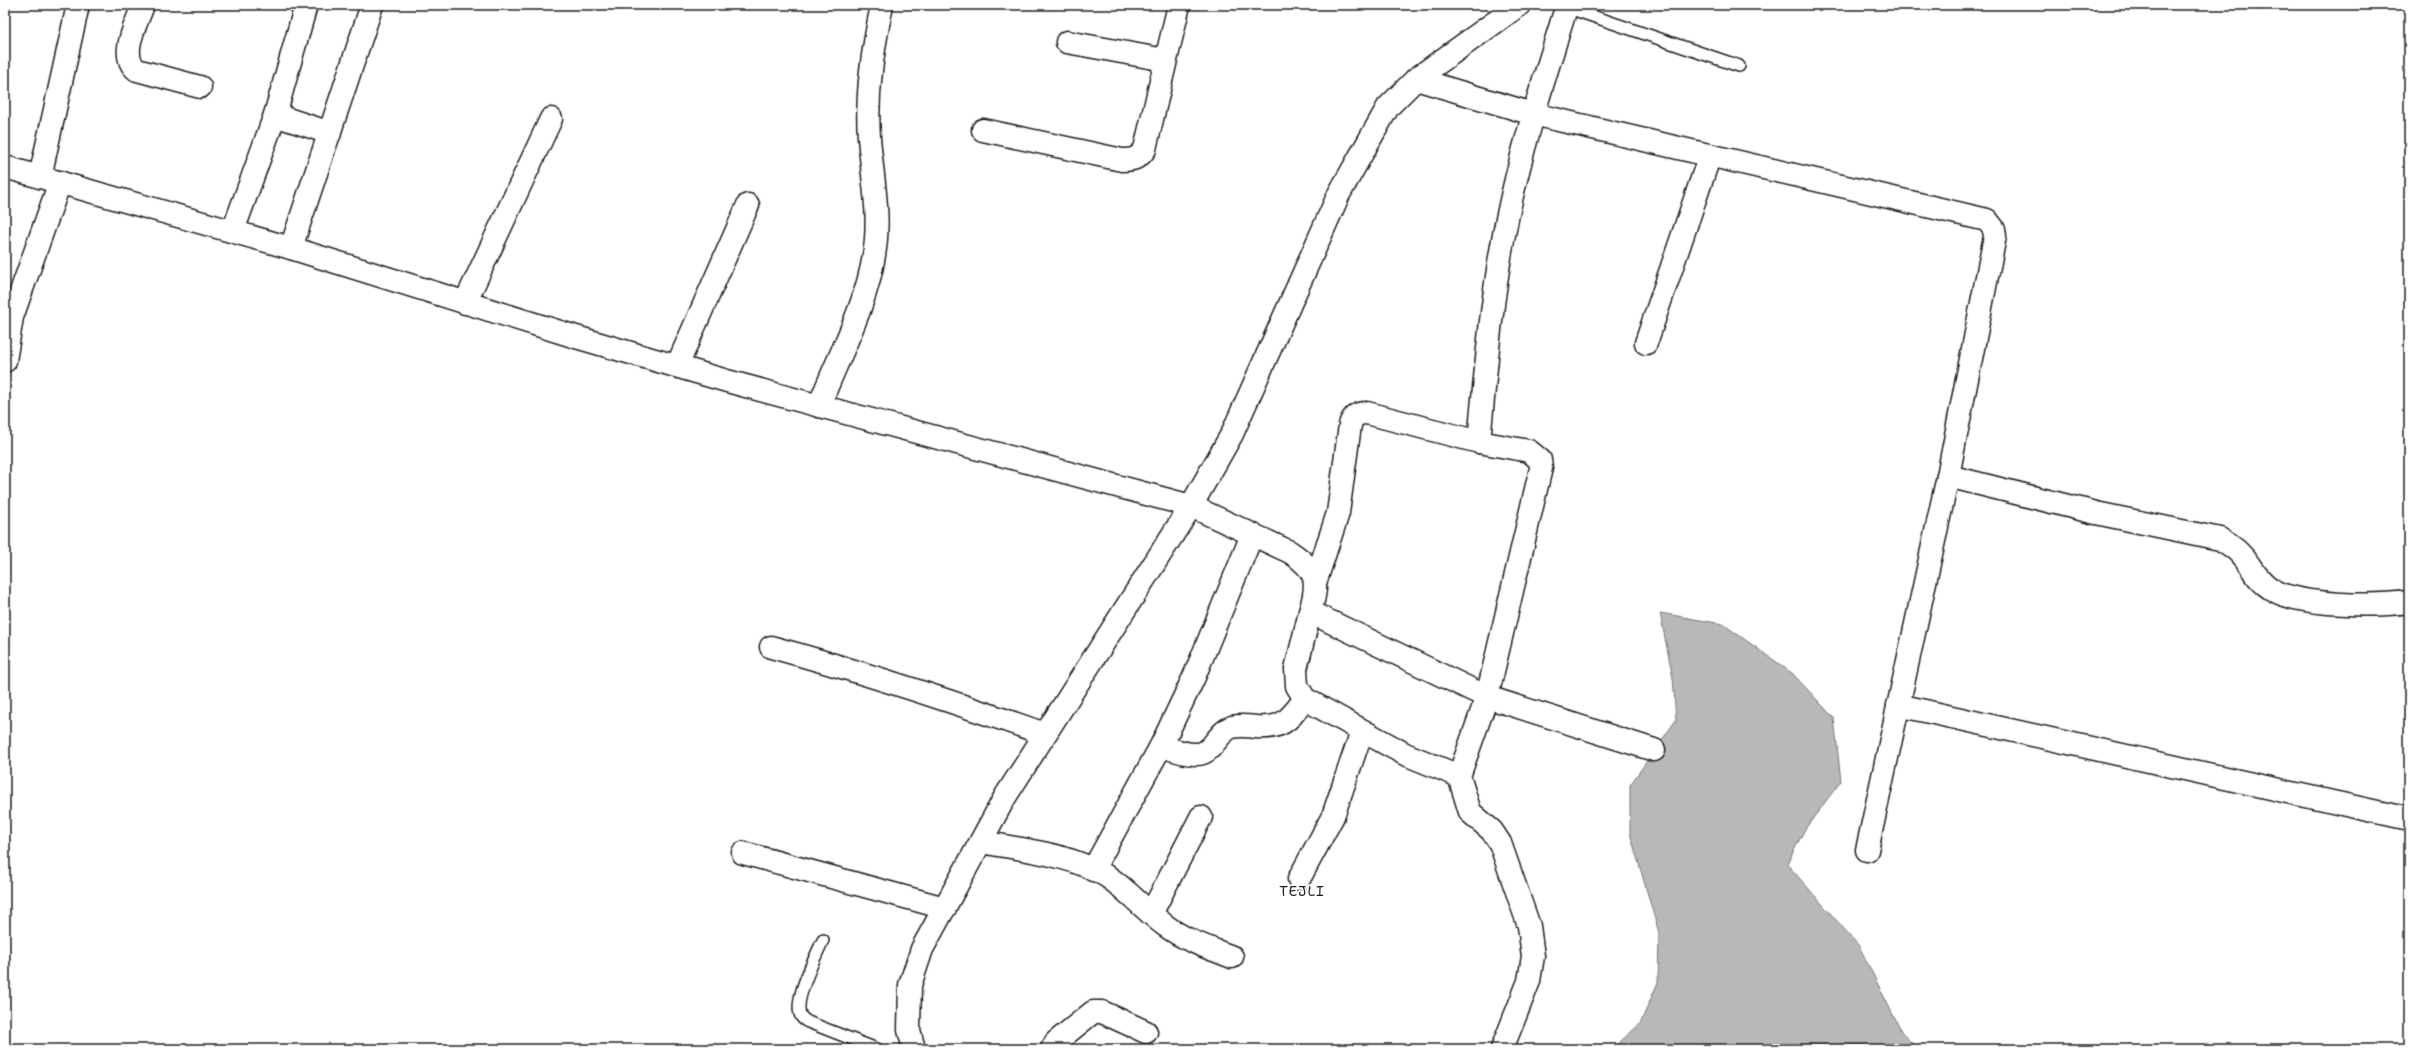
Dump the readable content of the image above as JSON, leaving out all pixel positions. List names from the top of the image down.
{
  "districts": ["TEJLI"]
}
